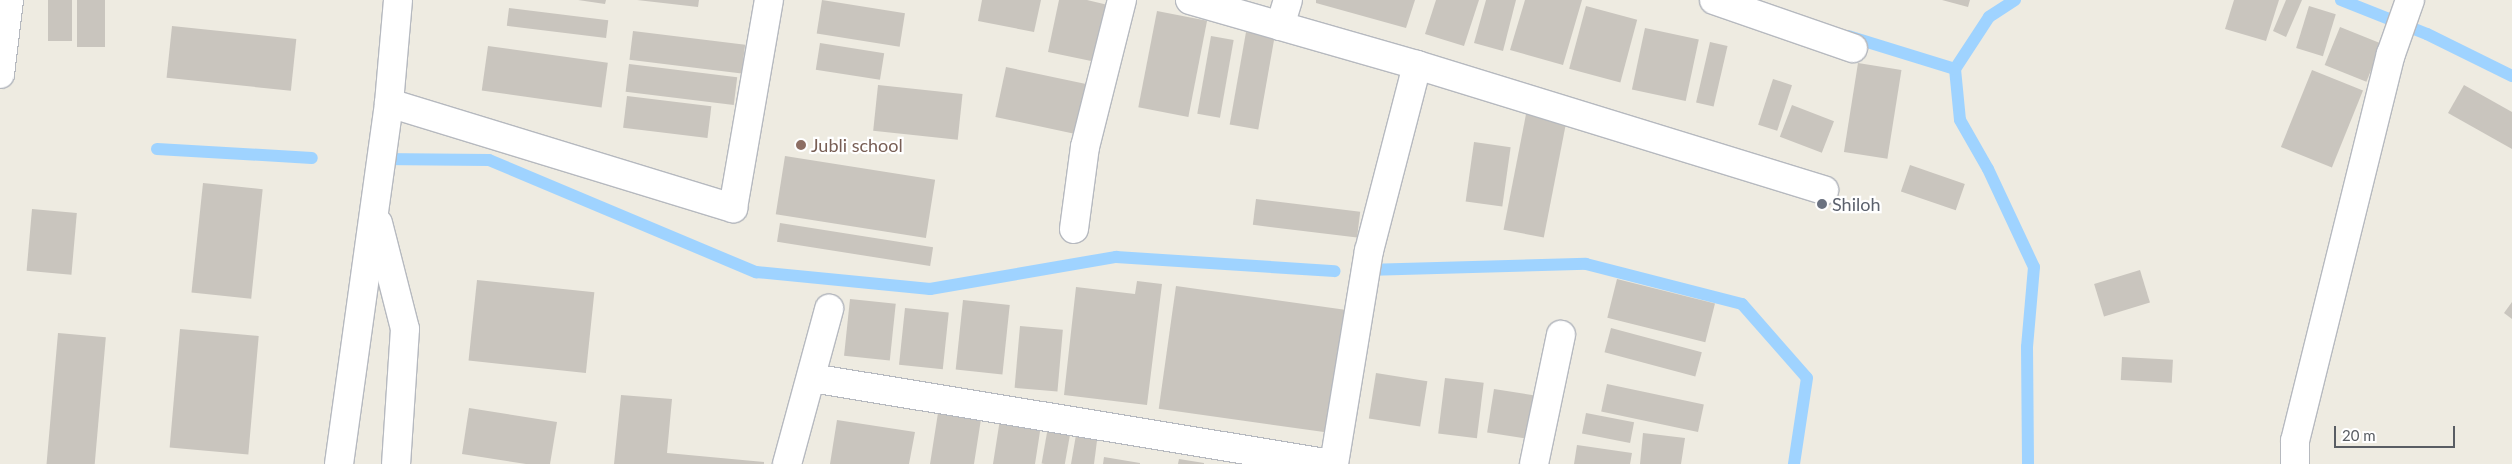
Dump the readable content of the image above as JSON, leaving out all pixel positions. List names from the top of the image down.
{
  "places": ["Jubli school", "Shiloh"],
  "scale_bar": "20 m"
}
